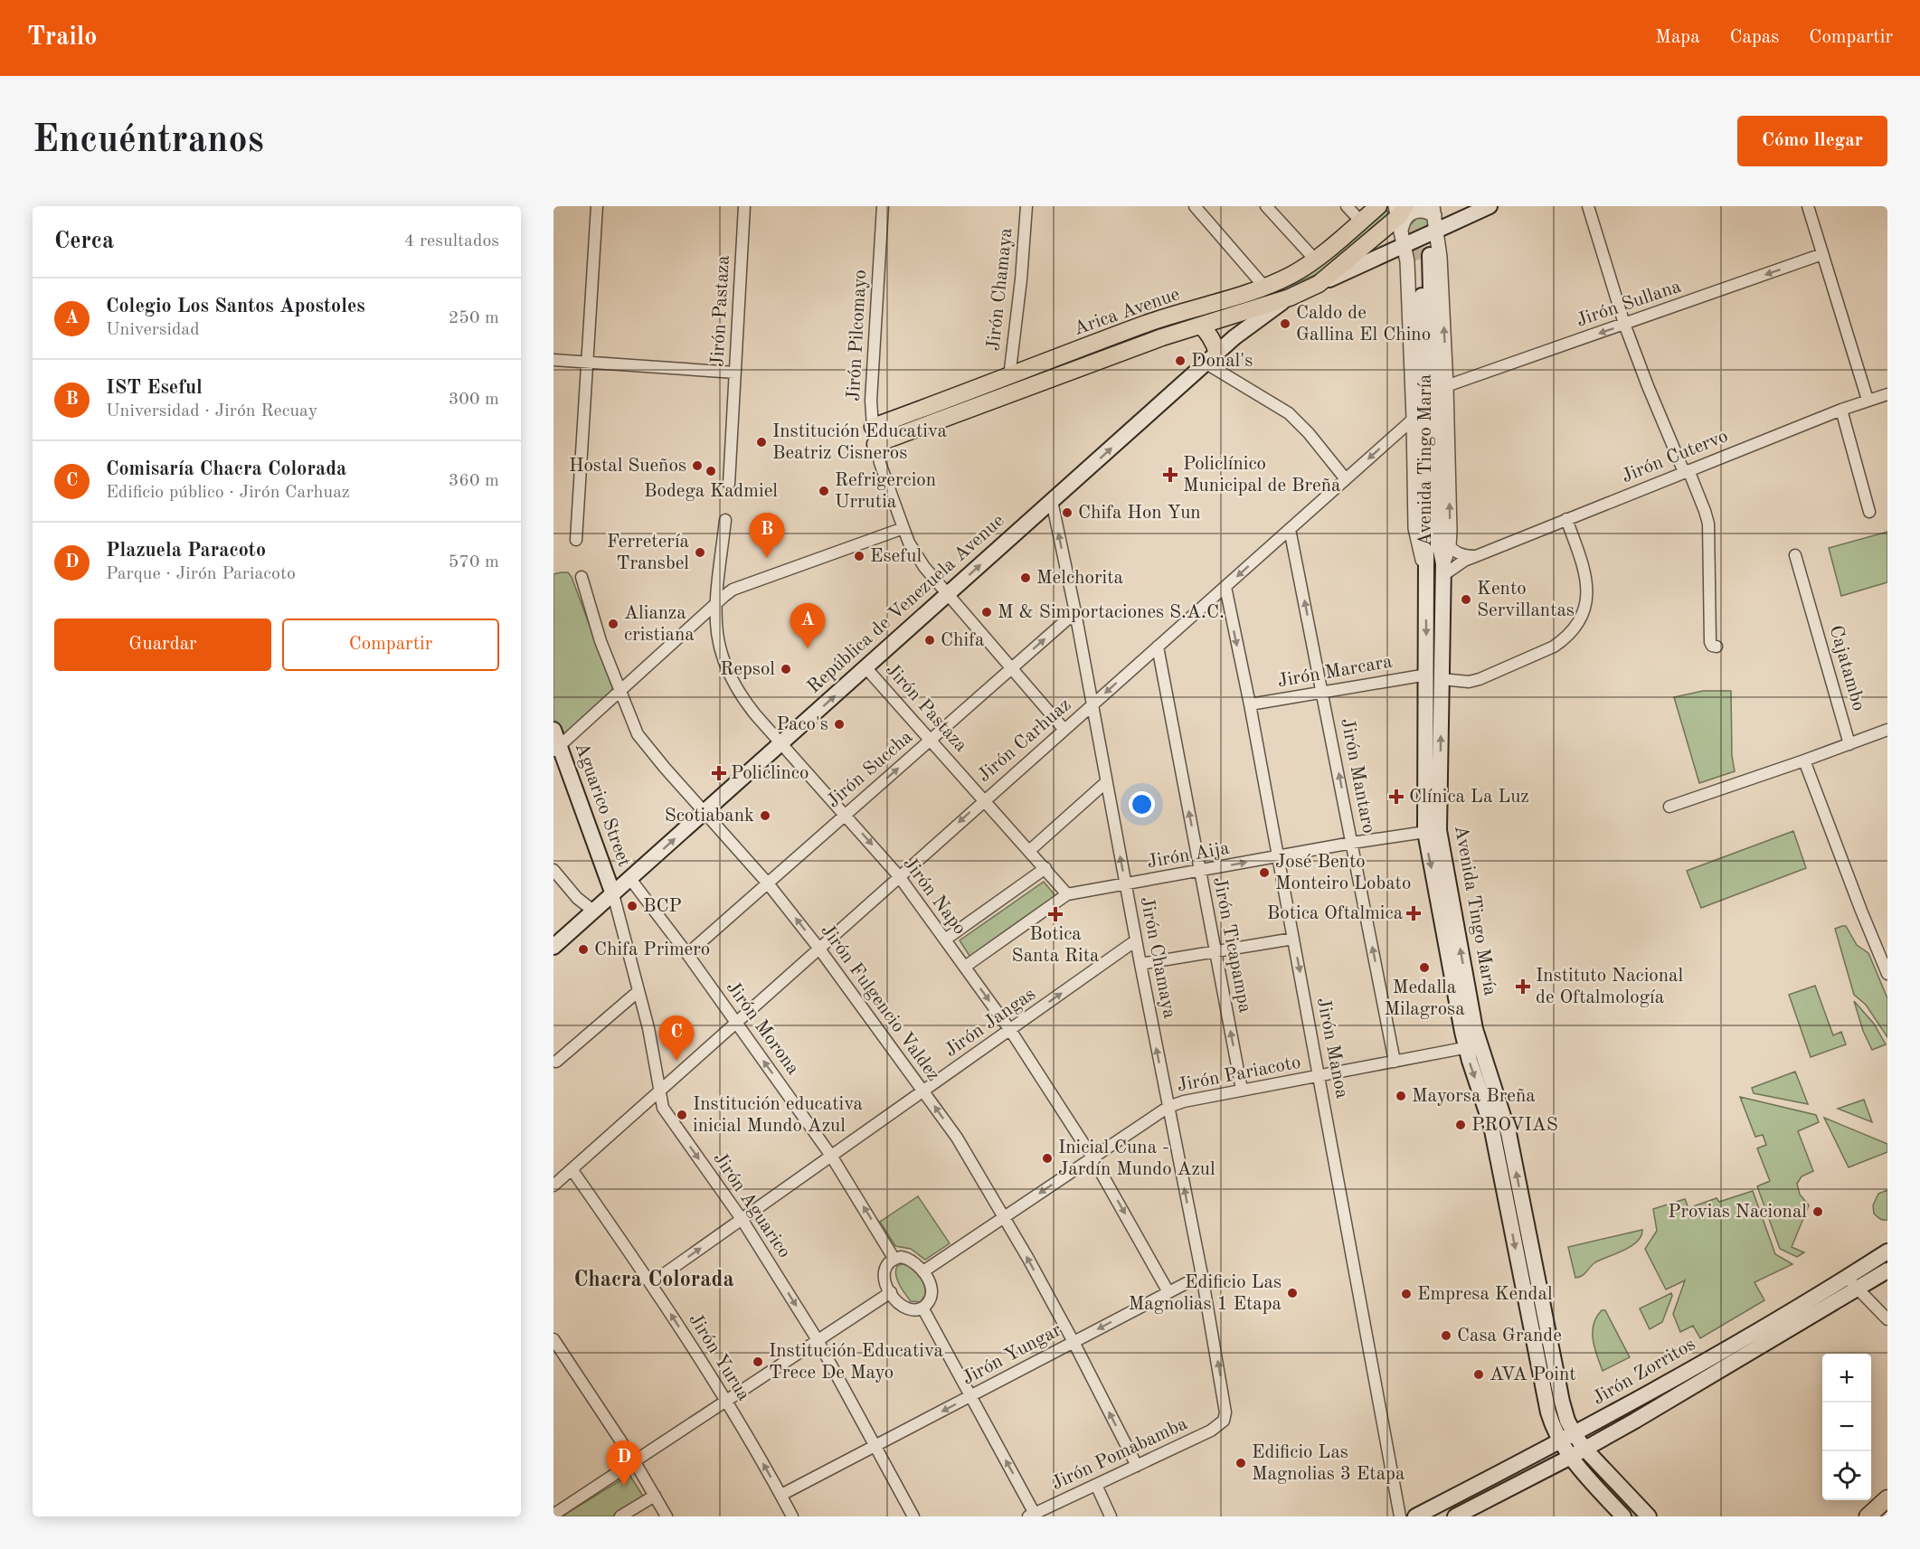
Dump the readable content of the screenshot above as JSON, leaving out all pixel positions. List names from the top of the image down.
{
  "streets": {
    "main road": [
      "Arica Avenue",
      "Avenida Tingo María",
      "República de Venezuela Avenue",
      "Aguarico Street",
      "Jirón Zorritos"
    ],
    "street": [
      "Jirón Chamaya",
      "Jirón Sullana",
      "Jirón Pastaza",
      "Jirón Pilcomayo",
      "Jirón Cutervo",
      "Cajatambo",
      "Jirón Marcara",
      "Jirón Carhuaz",
      "Jirón Succha",
      "Jirón Mantaro",
      "Jirón Aija",
      "Jirón Napo",
      "Jirón Ticapampa",
      "Jirón Fulgencio Valdez",
      "Jirón Jangas",
      "Jirón Morona",
      "Jirón Manoa",
      "Jirón Pariacoto",
      "Jirón Aguarico",
      "Jirón Yungar",
      "Jirón Yurua",
      "Jirón Pomabamba"
    ]
  },
  "crossings": [
    ["Jirón Chamaya", "Arica Avenue"],
    ["Jirón Chamaya", "República de Venezuela Avenue"],
    ["Jirón Chamaya", "Jirón Carhuaz"],
    ["Jirón Chamaya", "Jirón Succha"],
    ["Jirón Chamaya", "Jirón Aija"],
    ["Jirón Chamaya", "Jirón Jangas"],
    ["Jirón Chamaya", "Jirón Pariacoto"],
    ["Jirón Chamaya", "Jirón Yungar"],
    ["Jirón Chamaya", "Jirón Pomabamba"],
    ["Jirón Sullana", "Avenida Tingo María"],
    ["Jirón Pastaza", "República de Venezuela Avenue"],
    ["Jirón Pastaza", "Jirón Carhuaz"],
    ["Jirón Pastaza", "Jirón Succha"],
    ["Jirón Pastaza", "Jirón Aija"],
    ["Arica Avenue", "Jirón Pilcomayo"],
    ["Arica Avenue", "Avenida Tingo María"],
    ["Arica Avenue", "República de Venezuela Avenue"],
    ["Jirón Pilcomayo", "República de Venezuela Avenue"],
    ["Jirón Pilcomayo", "Jirón Carhuaz"],
    ["Jirón Pilcomayo", "Jirón Succha"],
    ["Jirón Cutervo", "Avenida Tingo María"],
    ["Jirón Cutervo", "Jirón Marcara"],
    ["Avenida Tingo María", "Jirón Marcara"],
    ["Avenida Tingo María", "Jirón Carhuaz"],
    ["Avenida Tingo María", "Jirón Aija"],
    ["Avenida Tingo María", "Jirón Pariacoto"],
    ["Avenida Tingo María", "Jirón Zorritos"],
    ["República de Venezuela Avenue", "Aguarico Street"],
    ["República de Venezuela Avenue", "Jirón Napo"],
    ["República de Venezuela Avenue", "Jirón Fulgencio Valdez"],
    ["República de Venezuela Avenue", "Jirón Morona"],
    ["República de Venezuela Avenue", "Jirón Aguarico"],
    ["Jirón Marcara", "Jirón Mantaro"],
    ["Jirón Marcara", "Jirón Manoa"],
    ["Jirón Carhuaz", "Jirón Mantaro"],
    ["Jirón Carhuaz", "Jirón Napo"],
    ["Jirón Carhuaz", "Jirón Ticapampa"],
    ["Jirón Carhuaz", "Jirón Fulgencio Valdez"],
    ["Jirón Carhuaz", "Jirón Morona"],
    ["Jirón Carhuaz", "Jirón Manoa"],
    ["Jirón Carhuaz", "Jirón Aguarico"],
    ["Jirón Carhuaz", "Jirón Yurua"],
    ["Jirón Succha", "Jirón Napo"],
    ["Jirón Succha", "Jirón Fulgencio Valdez"],
    ["Jirón Succha", "Jirón Morona"],
    ["Jirón Mantaro", "Jirón Aija"],
    ["Jirón Mantaro", "Jirón Pariacoto"],
    ["Aguarico Street", "Jirón Aguarico"],
    ["Jirón Aija", "Jirón Napo"],
    ["Jirón Aija", "Jirón Ticapampa"],
    ["Jirón Aija", "Jirón Manoa"],
    ["Jirón Napo", "Jirón Jangas"],
    ["Jirón Napo", "Jirón Pariacoto"],
    ["Jirón Napo", "Jirón Yungar"],
    ["Jirón Ticapampa", "Jirón Pariacoto"],
    ["Jirón Fulgencio Valdez", "Jirón Jangas"],
    ["Jirón Fulgencio Valdez", "Jirón Pariacoto"],
    ["Jirón Fulgencio Valdez", "Jirón Yungar"],
    ["Jirón Fulgencio Valdez", "Jirón Pomabamba"],
    ["Jirón Jangas", "Jirón Morona"],
    ["Jirón Jangas", "Jirón Aguarico"],
    ["Jirón Jangas", "Jirón Yurua"],
    ["Jirón Morona", "Jirón Pariacoto"],
    ["Jirón Manoa", "Jirón Pariacoto"],
    ["Jirón Aguarico", "Jirón Yungar"],
    ["Jirón Yungar", "Jirón Yurua"]
  ],
  "one_way": [
    "Jirón Chamaya",
    "Jirón Sullana",
    "República de Venezuela Avenue",
    "Jirón Succha",
    "Jirón Mantaro",
    "Jirón Ticapampa",
    "Jirón Fulgencio Valdez",
    "Jirón Jangas",
    "Jirón Morona",
    "Jirón Aguarico",
    "Jirón Yungar",
    "Jirón Yurua"
  ],
  "districts": ["Chacra Colorada"],
  "places": {
    "other": [
      "Caldo de Gallina El Chino",
      "Donal's",
      "Institución Educativa Beatriz Cisneros",
      "Hostal Sueños",
      "Bodega Kadmiel",
      "Refrigercion Urrutia",
      "Chifa Hon Yun",
      "Ferretería Transbel",
      "Eseful",
      "Melchorita",
      "Kento Servillantas",
      "M & Simportaciones S.A.C.",
      "Alianza cristiana",
      "Chifa",
      "Repsol",
      "Paco's",
      "Scotiabank",
      "José Bento Monteiro Lobato",
      "BCP",
      "Chifa Primero",
      "Medalla Milagrosa",
      "Mayorsa Breña",
      "Institución educativa inicial Mundo Azul",
      "PROVIAS",
      "Inicial Cuna - Jardín Mundo Azul",
      "Provias Nacional",
      "Edificio Las Magnolias 1 Etapa",
      "Empresa Kendal",
      "Casa Grande",
      "Institución Educativa Trece De Mayo",
      "AVA Point",
      "Edificio Las Magnolias 3 Etapa"
    ],
    "health": [
      "Policlínico Municipal de Breña",
      "Policlinco",
      "Clínica La Luz",
      "Botica Oftalmica",
      "Botica Santa Rita",
      "Instituto Nacional de Oftalmología"
    ]
  },
  "page": {
    "header": "Trailo",
    "nav": ["Mapa", "Capas", "Compartir"],
    "buttons": [
      "Cómo llegar",
      ["Guardar", "Compartir"]
    ],
    "title": "Encuéntranos",
    "heading": ["Cerca", "4 resultados"],
    "list": [
      {
        "mark": "A",
        "name": "Colegio Los Santos Apostoles",
        "note": "Universidad",
        "value": "250 m"
      },
      {
        "mark": "B",
        "name": "IST Eseful",
        "note": "Universidad · Jirón Recuay",
        "value": "300 m"
      },
      {
        "mark": "C",
        "name": "Comisaría Chacra Colorada",
        "note": "Edificio público · Jirón Carhuaz",
        "value": "360 m"
      },
      {
        "mark": "D",
        "name": "Plazuela Paracoto",
        "note": "Parque · Jirón Pariacoto",
        "value": "570 m"
      }
    ],
    "pins": [
      "B",
      "A",
      "C",
      "D"
    ],
    "map_buttons": ["+", "−"]
  }
}
